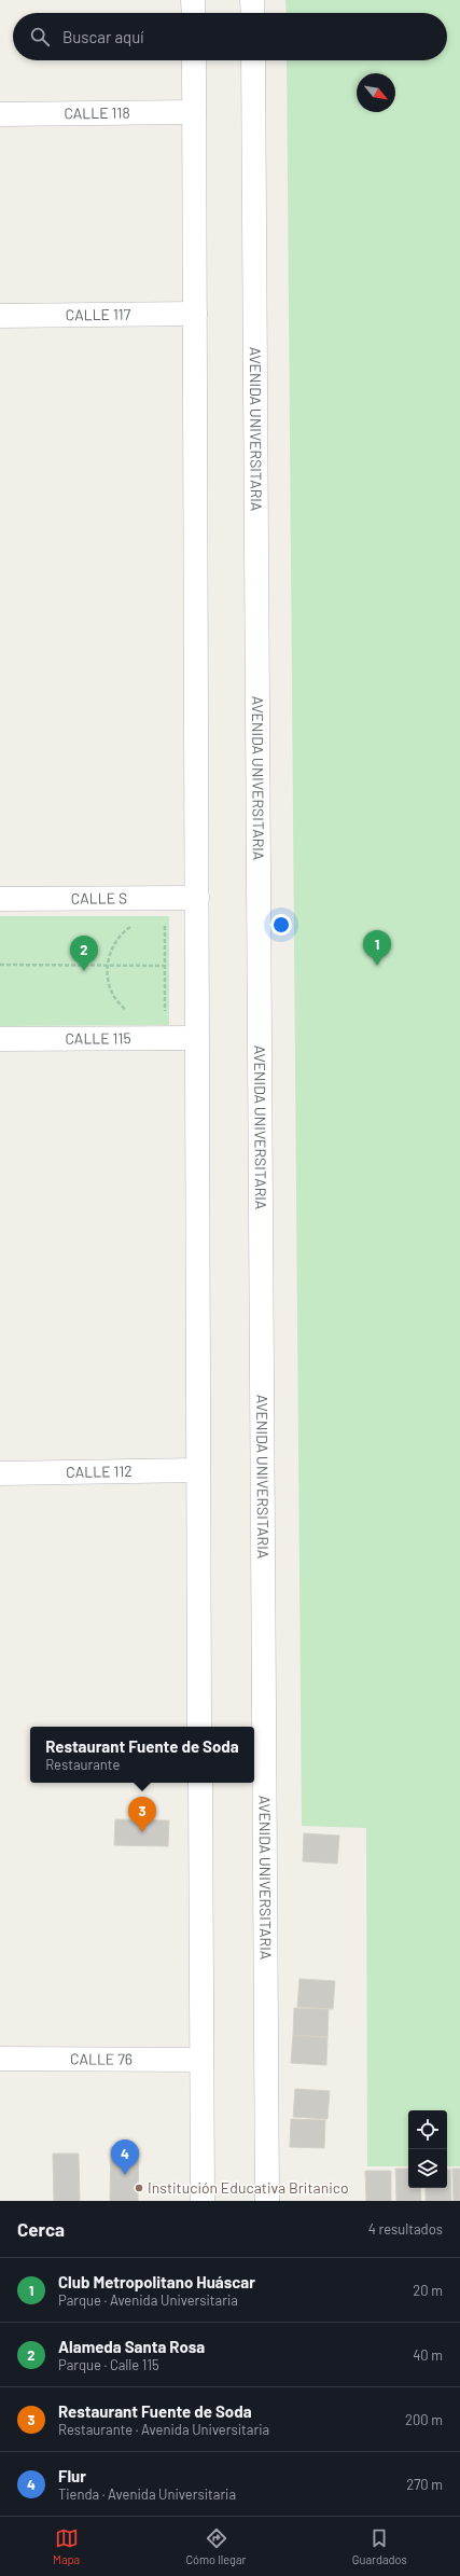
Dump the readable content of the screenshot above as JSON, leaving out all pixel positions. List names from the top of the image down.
{
  "streets": {
    "street": [
      "CALLE 118",
      "CALLE 117",
      "AVENIDA UNIVERSITARIA",
      "CALLE S",
      "CALLE 115",
      "CALLE 112",
      "CALLE 76"
    ]
  },
  "places": ["Institución Educativa Britanico"],
  "north": "bottom right",
  "page": {
    "search": "Buscar aquí",
    "pins": [
      "1",
      "2",
      "3",
      "4"
    ],
    "popup": ["Restaurant Fuente de Soda", "Restaurante"],
    "heading": ["Cerca", "4 resultados"],
    "list": [
      {
        "mark": "1",
        "name": "Club Metropolitano Huáscar",
        "note": "Parque · Avenida Universitaria",
        "value": "20 m"
      },
      {
        "mark": "2",
        "name": "Alameda Santa Rosa",
        "note": "Parque · Calle 115",
        "value": "40 m"
      },
      {
        "mark": "3",
        "name": "Restaurant Fuente de Soda",
        "note": "Restaurante · Avenida Universitaria",
        "value": "200 m"
      },
      {
        "mark": "4",
        "name": "Flur",
        "note": "Tienda · Avenida Universitaria",
        "value": "270 m"
      }
    ],
    "nav": ["Mapa", "Cómo llegar", "Guardados"]
  }
}
